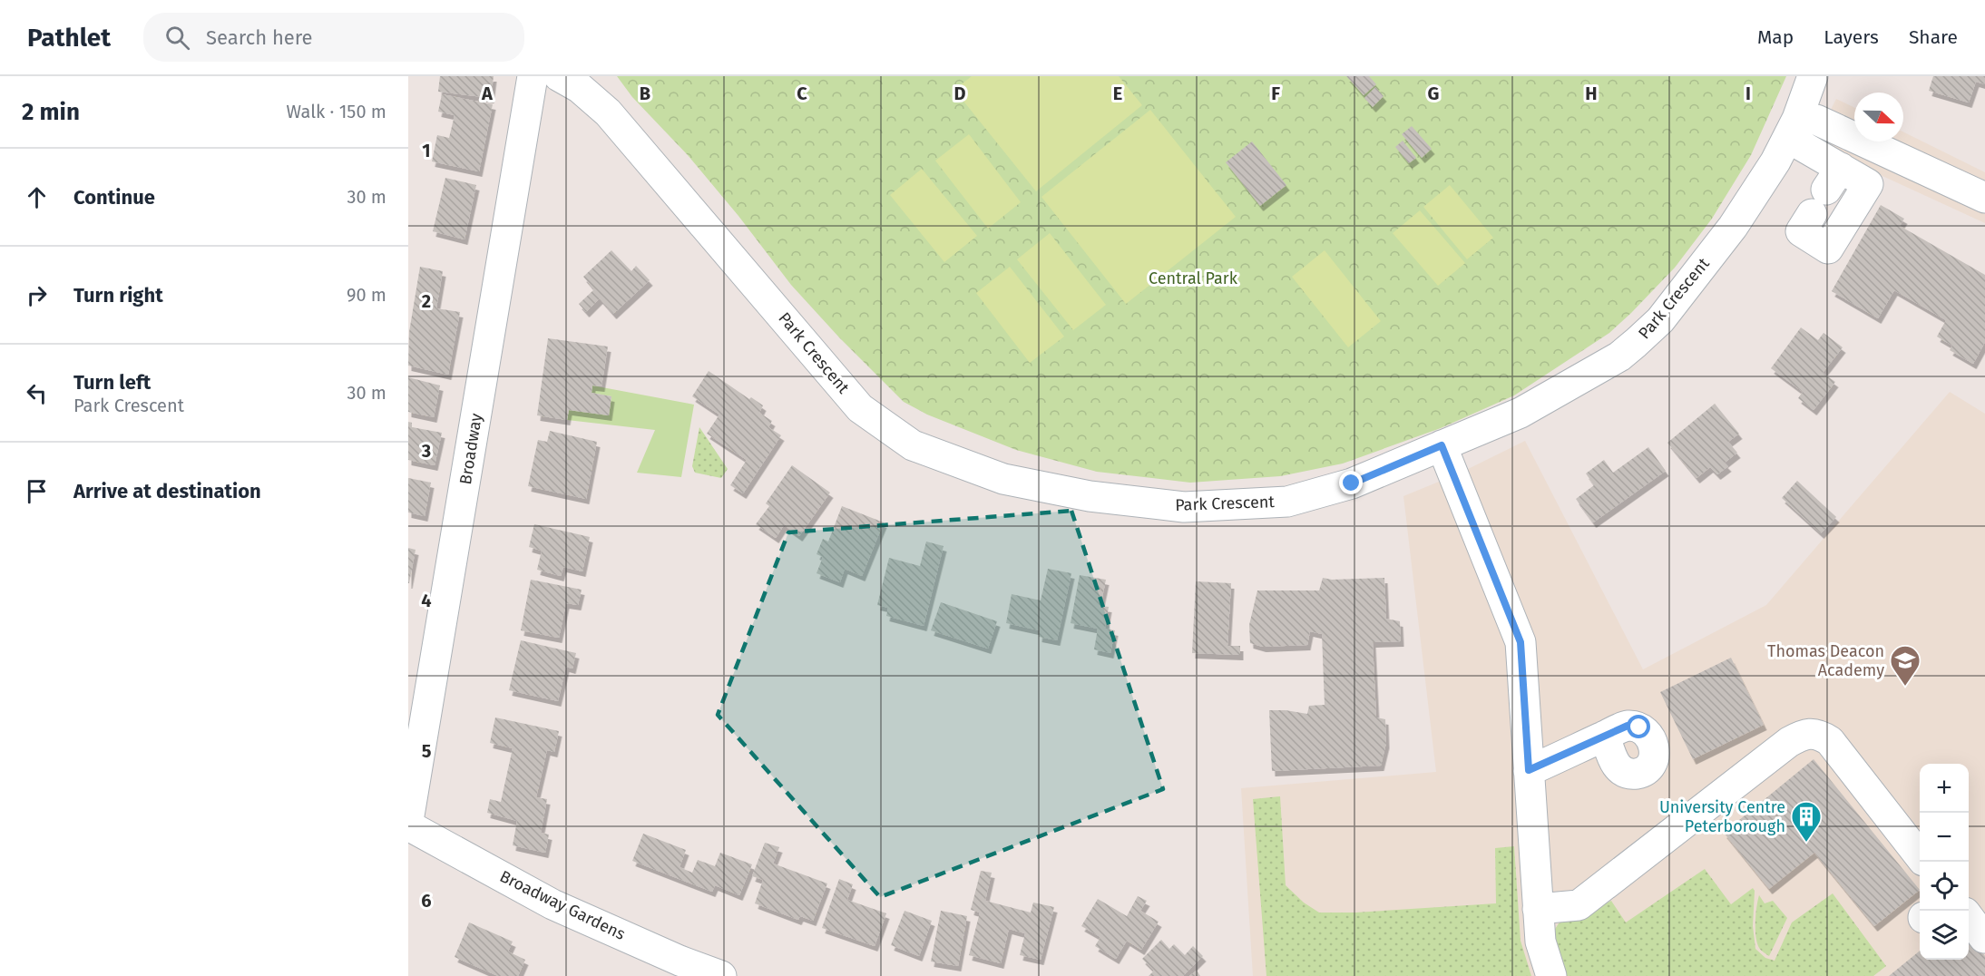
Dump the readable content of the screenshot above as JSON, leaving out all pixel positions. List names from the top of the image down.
{
  "streets": {
    "street": ["Park Crescent", "Broadway", "Broadway Gardens"]
  },
  "parks": ["Central Park"],
  "places": {
    "school or university": ["Thomas Deacon Academy"],
    "building": ["University Centre Peterborough"]
  },
  "north": "right",
  "page": {
    "header": "Pathlet",
    "search": "Search here",
    "nav": ["Map", "Layers", "Share"],
    "heading": ["2 min", "Walk · 150 m"],
    "list": [
      ["Continue", "30 m"],
      ["Turn right", "90 m"],
      ["Turn left", "Park Crescent", "30 m"],
      "Arrive at destination"
    ],
    "map_buttons": ["+", "−"]
  },
  "grid": {
    "columns": [
      "A",
      "B",
      "C",
      "D",
      "E",
      "F",
      "G",
      "H",
      "I"
    ],
    "rows": [
      "1",
      "2",
      "3",
      "4",
      "5",
      "6"
    ]
  }
}
